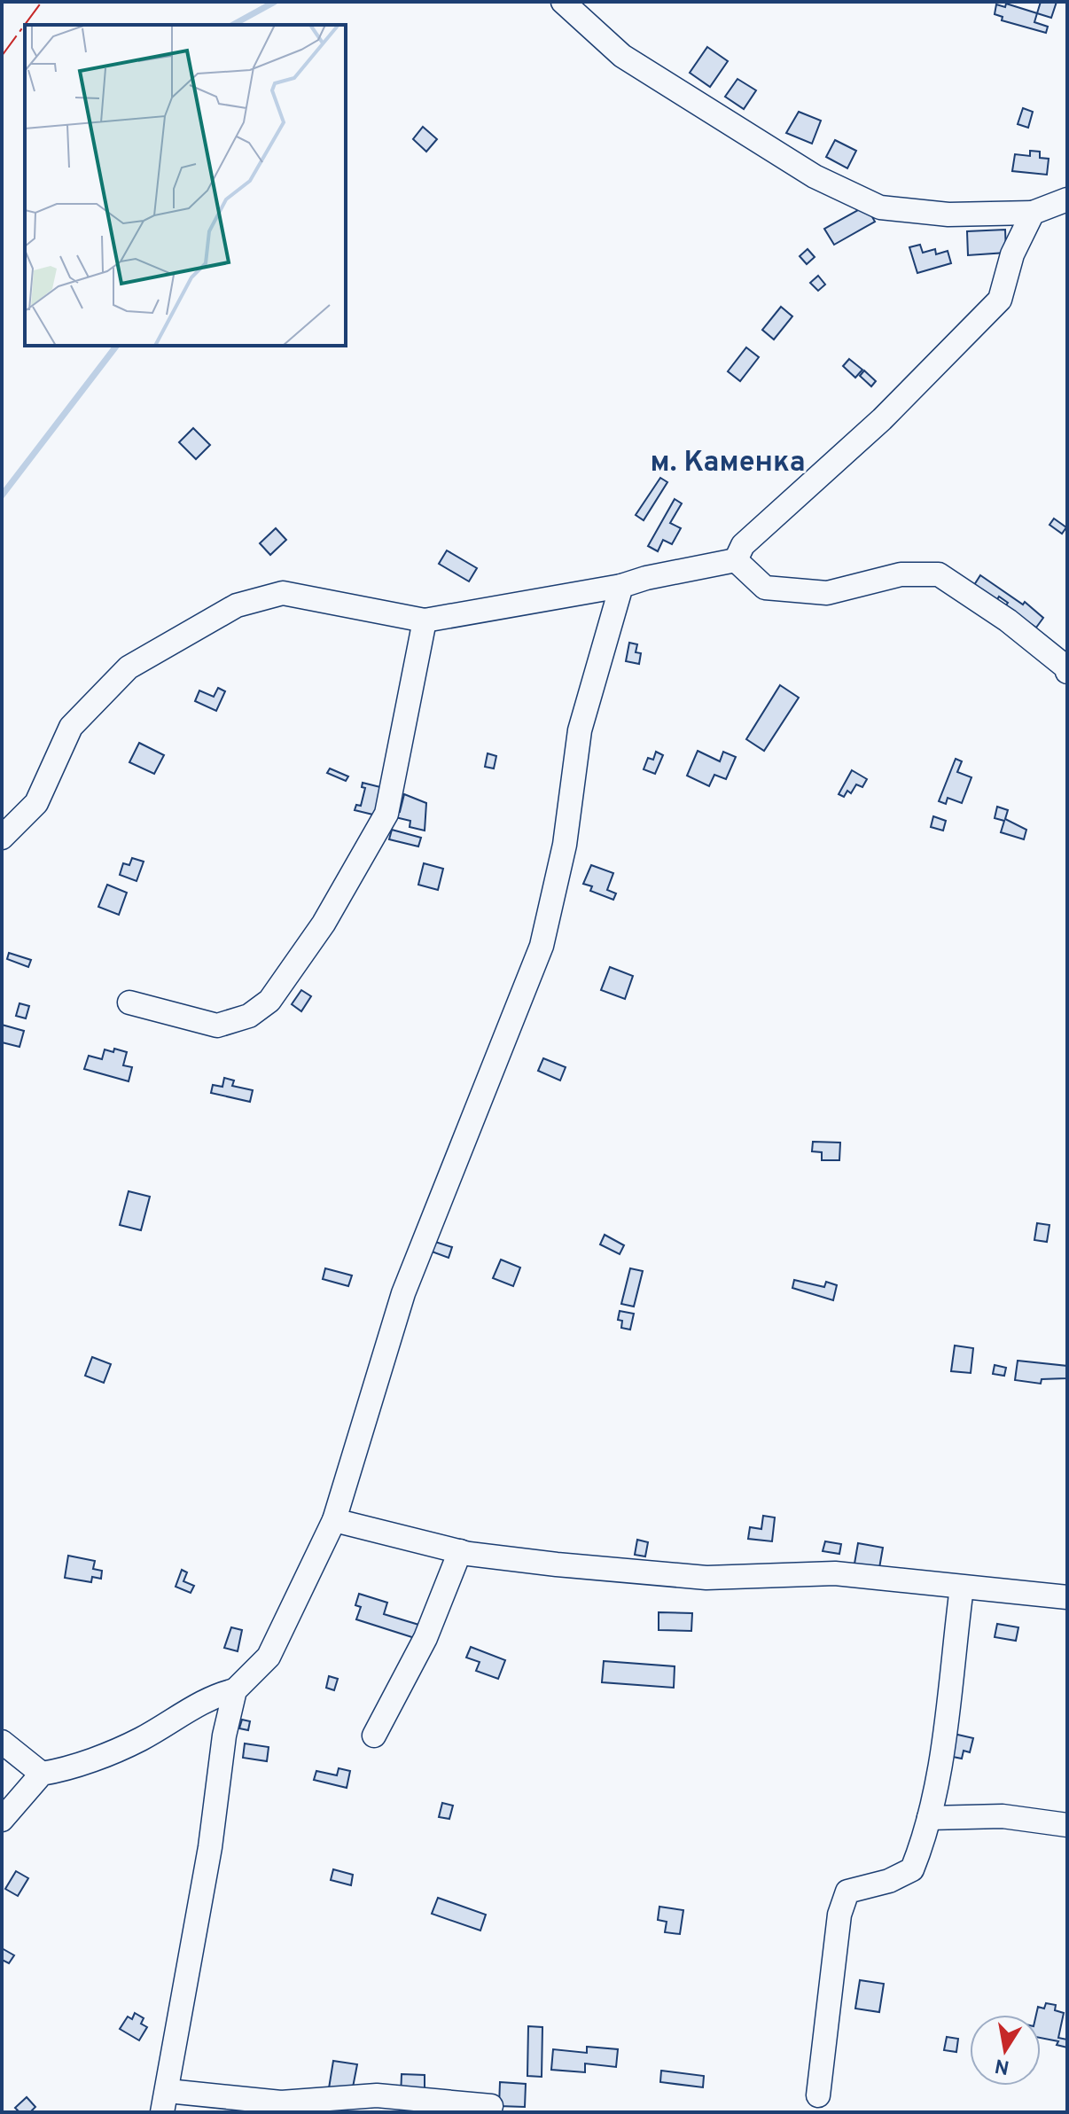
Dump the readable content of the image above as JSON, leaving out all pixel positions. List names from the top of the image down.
{
  "districts": ["м. Каменка"],
  "north": "bottom"
}
